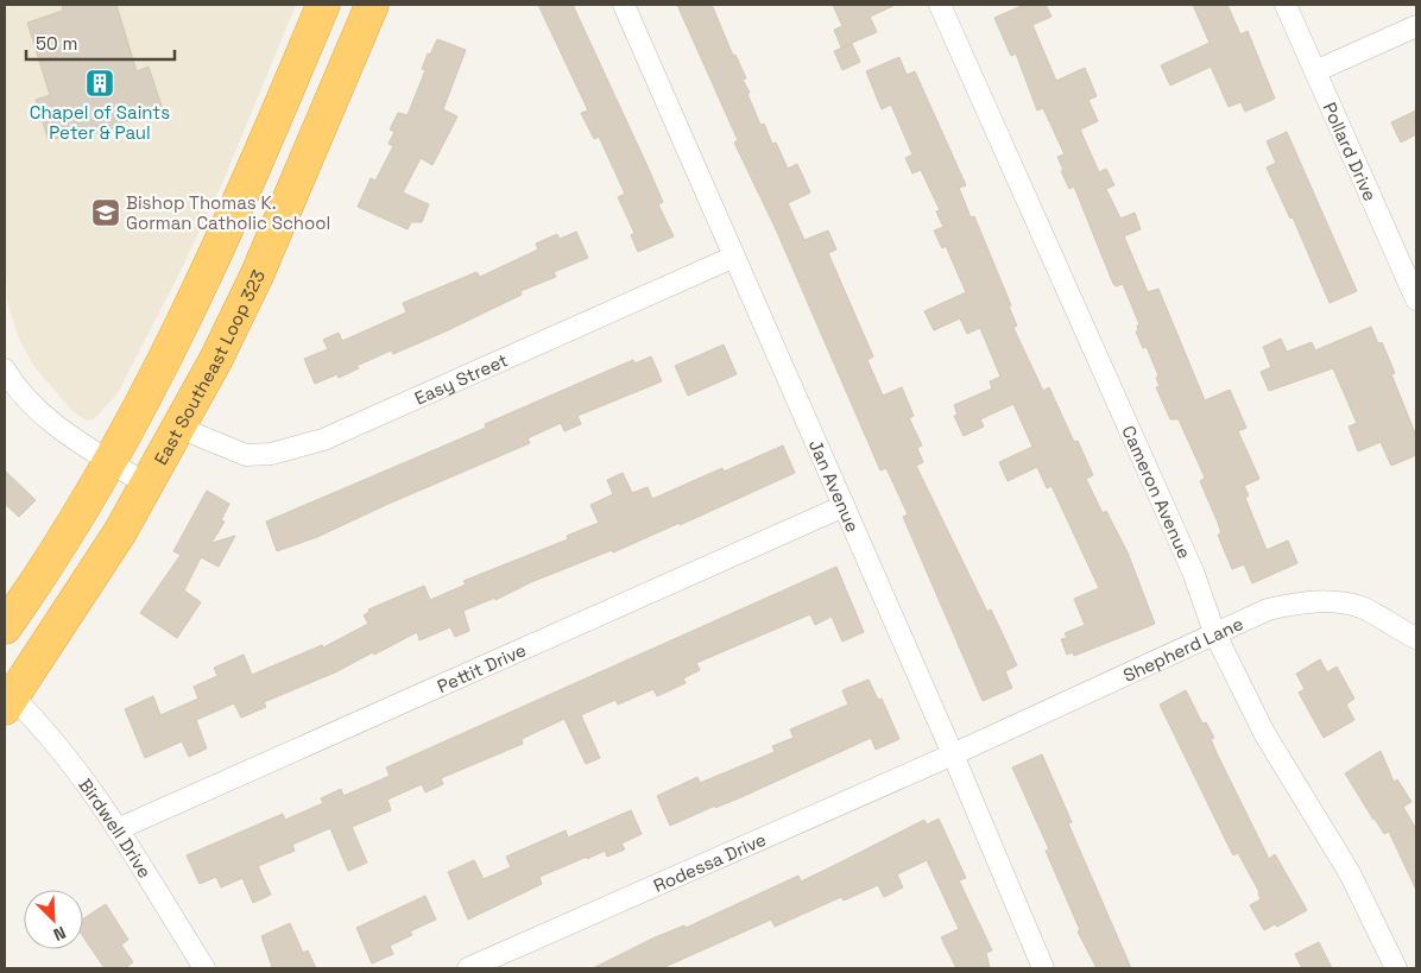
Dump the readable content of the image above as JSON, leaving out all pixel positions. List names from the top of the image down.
{
  "streets": {
    "highway": ["East Southeast Loop 323"],
    "street": [
      "Pollard Drive",
      "Easy Street",
      "Jan Avenue",
      "Cameron Avenue",
      "Shepherd Lane",
      "Pettit Drive",
      "Birdwell Drive",
      "Rodessa Drive"
    ]
  },
  "crossings": [
    ["East Southeast Loop 323", "Easy Street"],
    ["East Southeast Loop 323", "Birdwell Drive"],
    ["Easy Street", "Jan Avenue"],
    ["Jan Avenue", "Shepherd Lane"],
    ["Jan Avenue", "Pettit Drive"],
    ["Jan Avenue", "Rodessa Drive"],
    ["Cameron Avenue", "Shepherd Lane"],
    ["Shepherd Lane", "Rodessa Drive"],
    ["Pettit Drive", "Birdwell Drive"]
  ],
  "places": {
    "building": ["Chapel of Saints Peter & Paul"],
    "school or university": ["Bishop Thomas K. Gorman Catholic School"]
  },
  "scale_bar": "50 m",
  "north": "bottom right"
}
